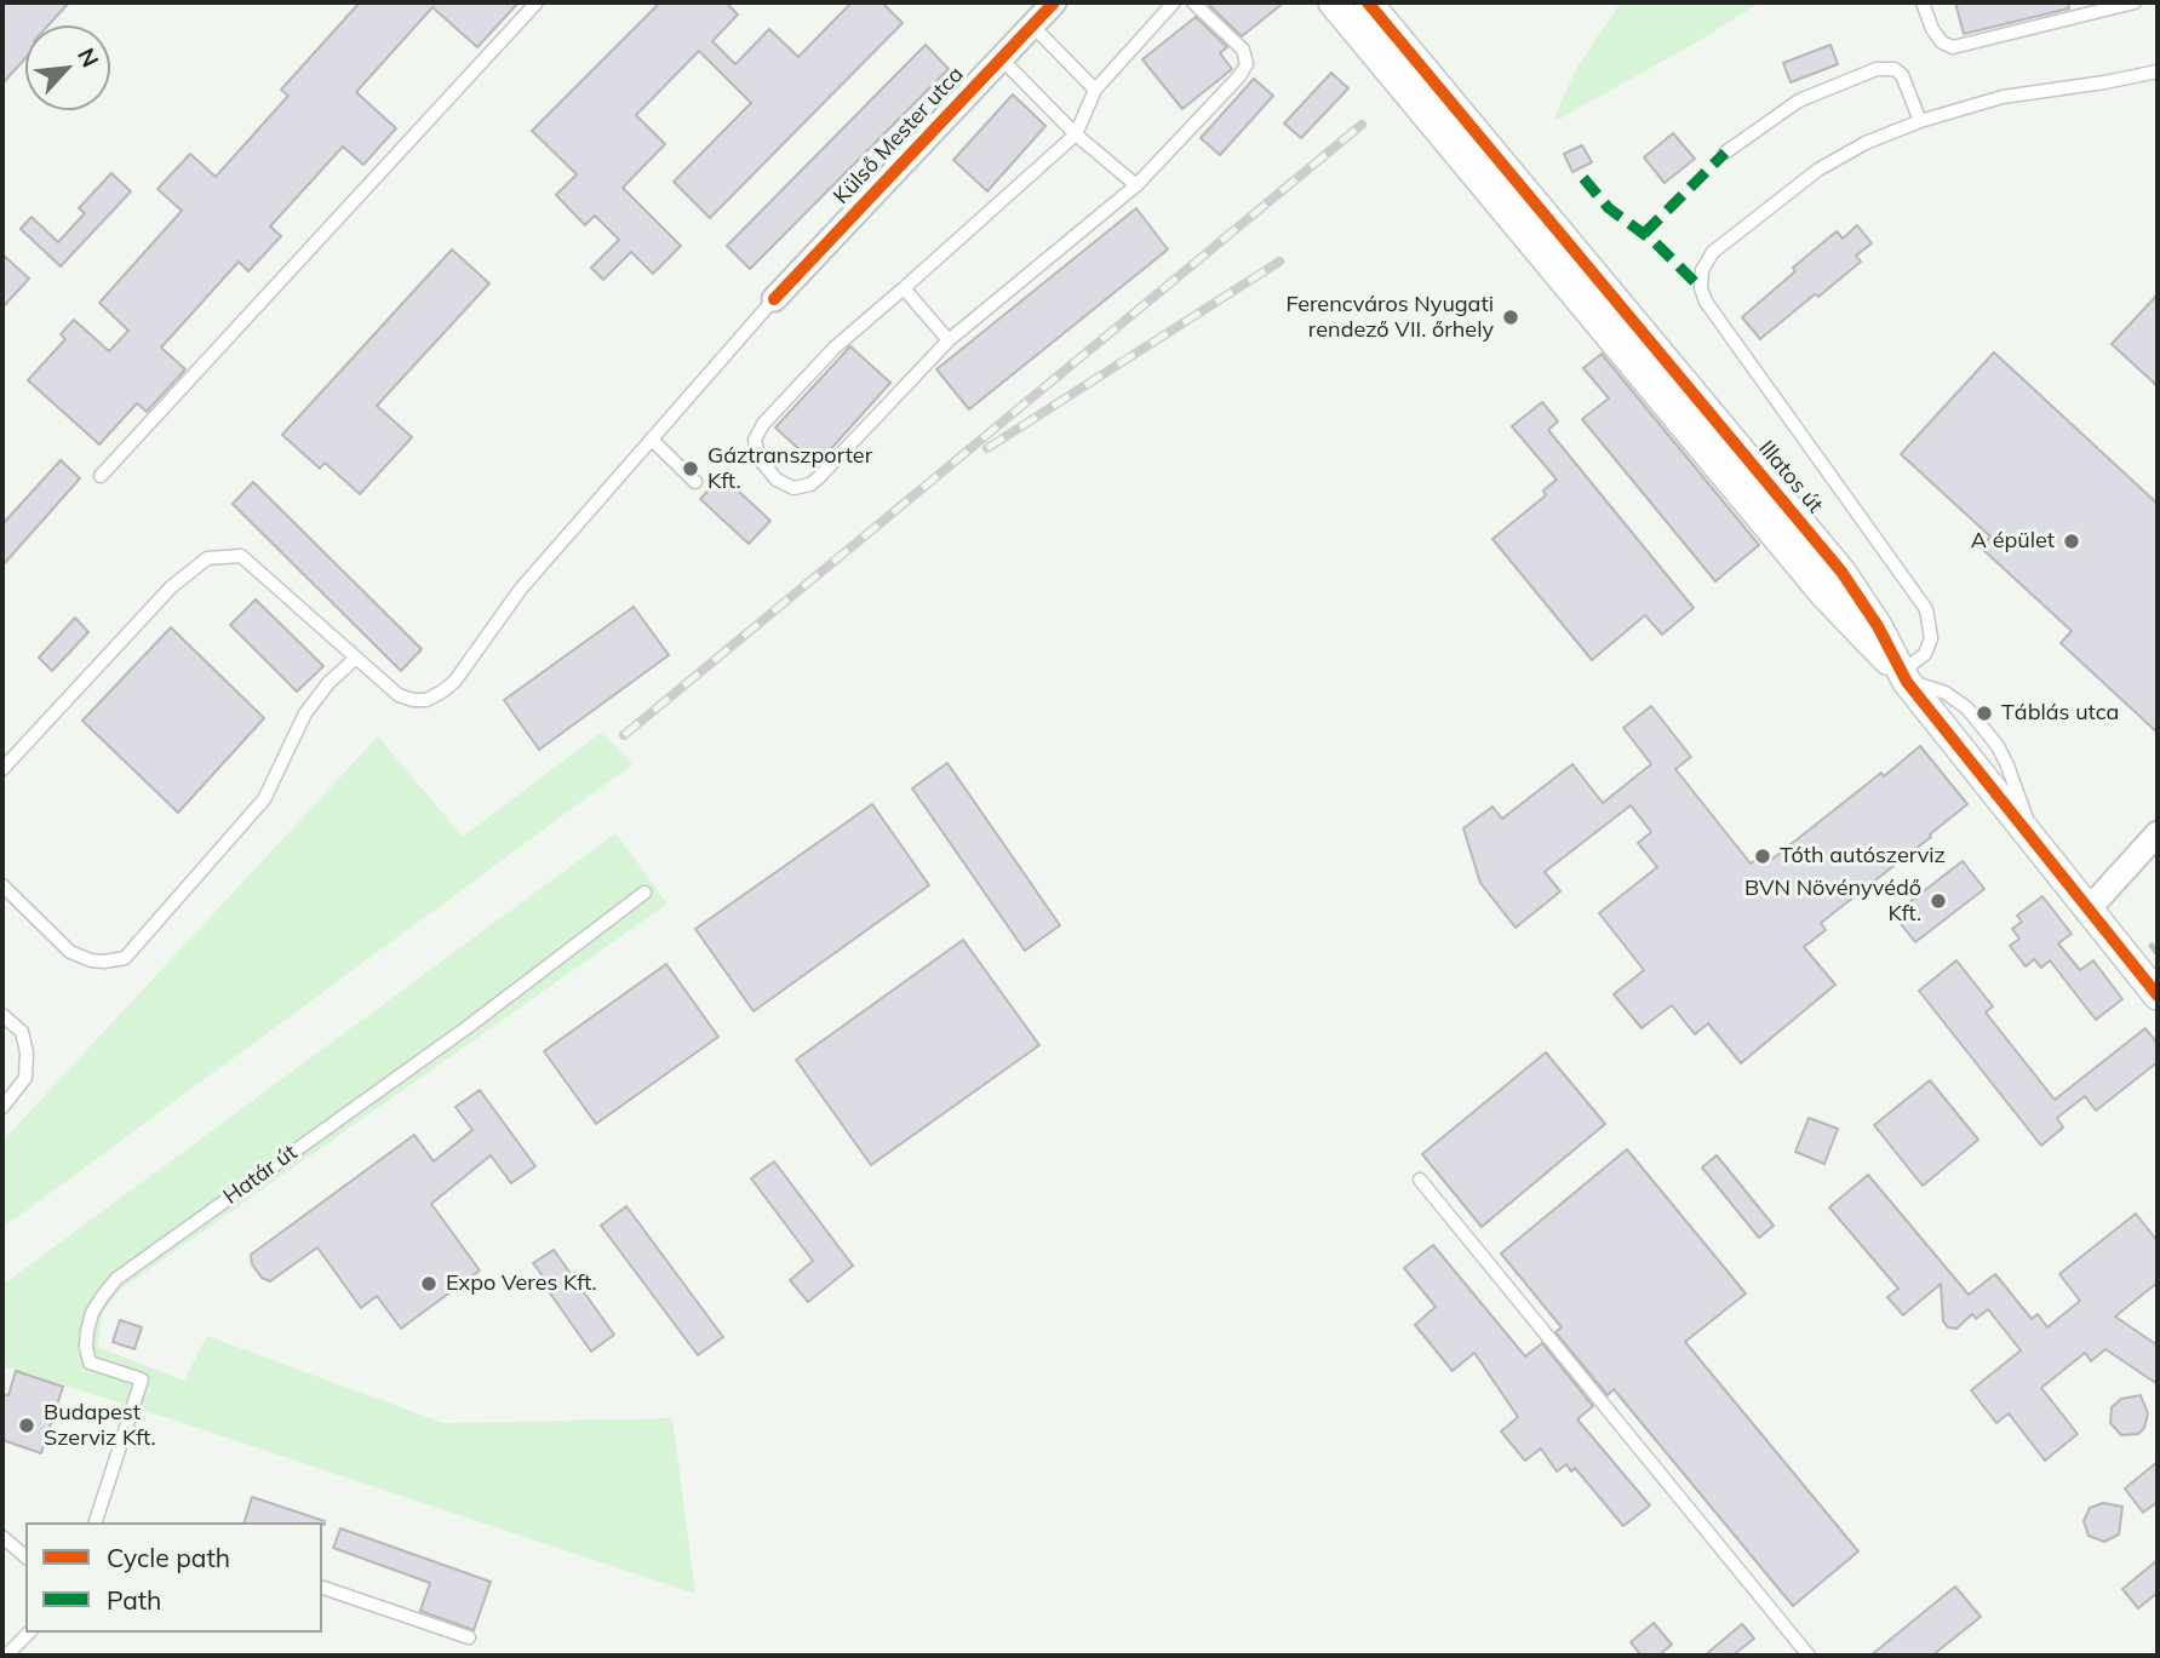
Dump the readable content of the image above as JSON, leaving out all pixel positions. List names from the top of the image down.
{
  "streets": {
    "street": ["Külső Mester utca", "Illatos út"],
    "lane": ["Határ út"]
  },
  "places": [
    "Ferencváros Nyugati rendező VII. őrhely",
    "Gáztranszporter Kft.",
    "A épület",
    "Táblás utca",
    "Tóth autószerviz",
    "BVN Növényvédő Kft.",
    "Expo Veres Kft.",
    "Budapest Szerviz Kft."
  ],
  "legend": ["Cycle path", "Path"],
  "north": "top right"
}
